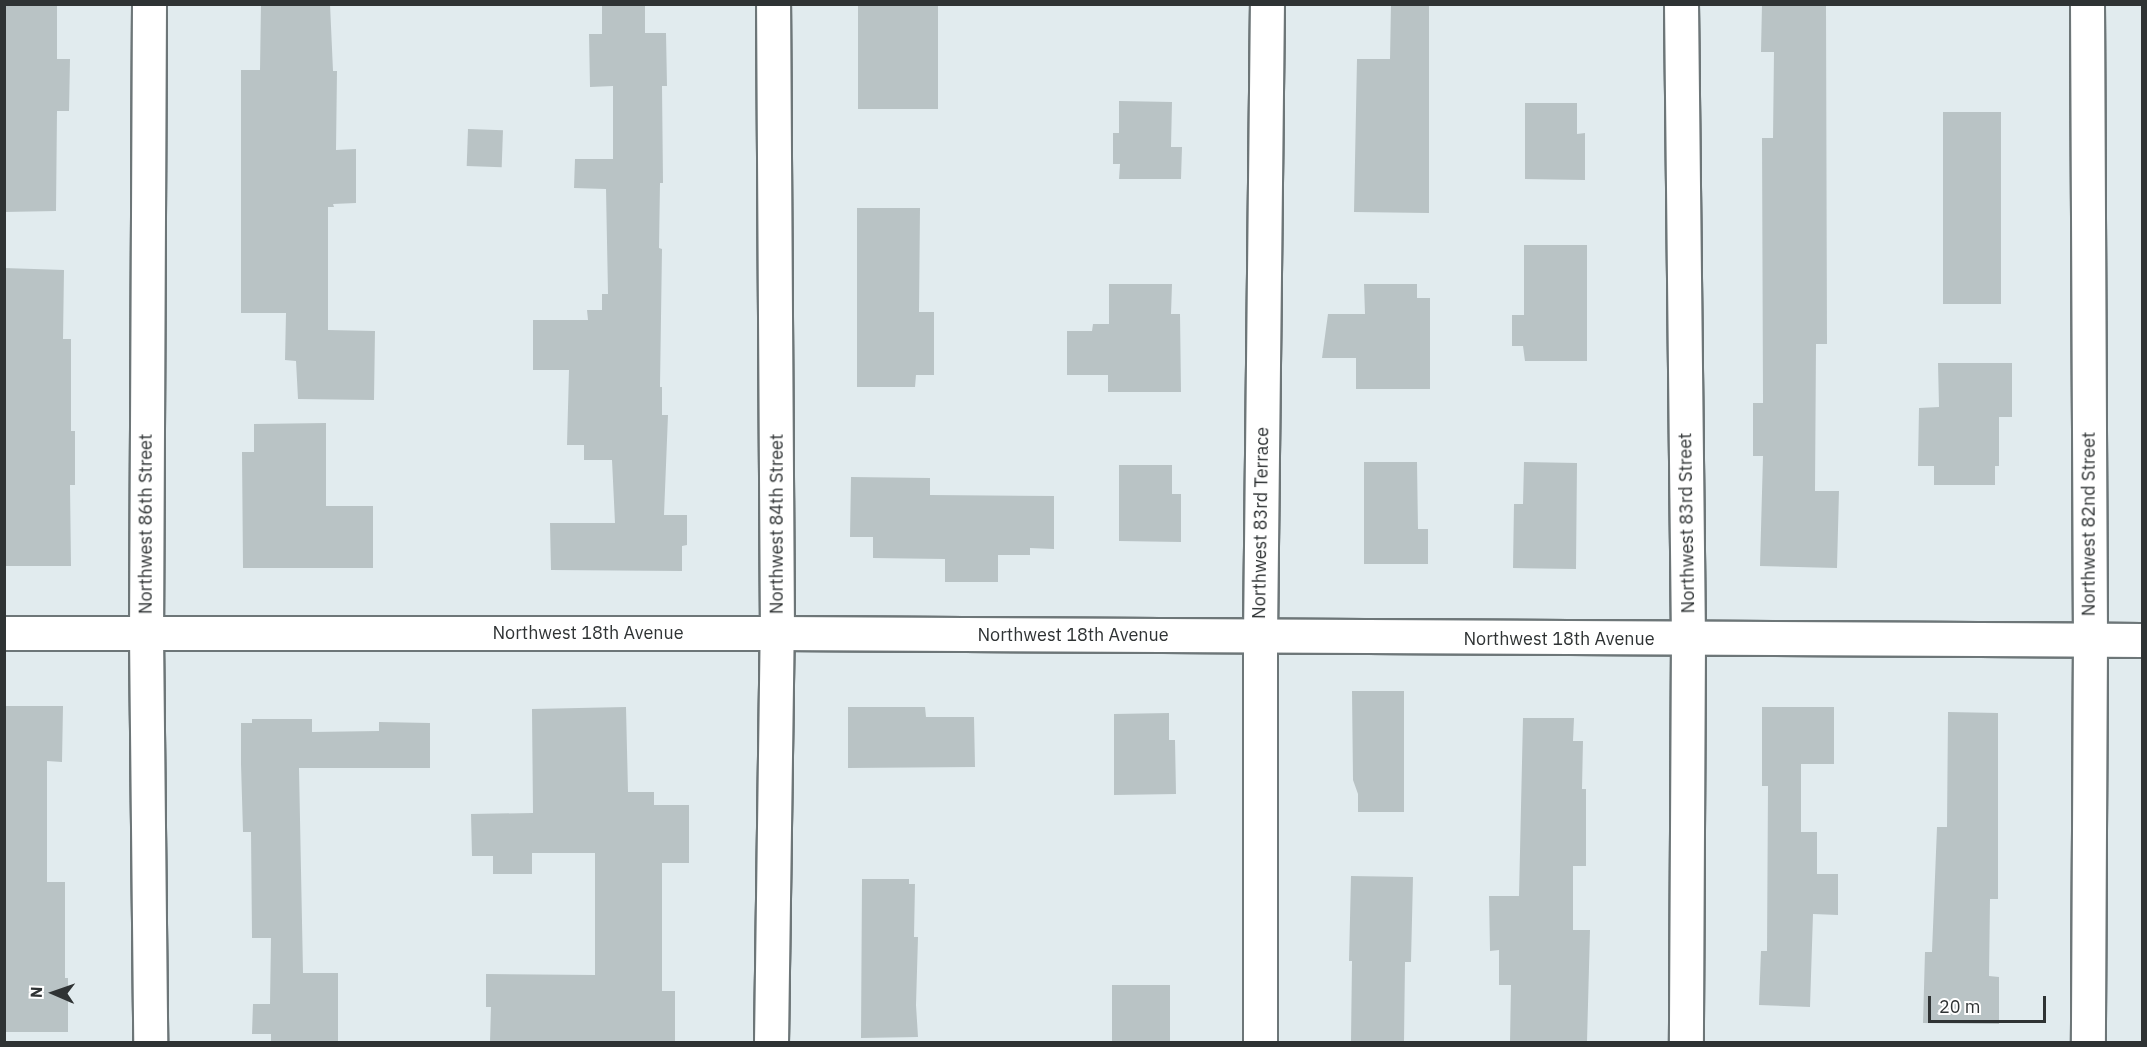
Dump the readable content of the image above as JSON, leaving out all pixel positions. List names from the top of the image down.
{
  "streets": {
    "street": [
      "Northwest 83rd Terrace",
      "Northwest 83rd Street",
      "Northwest 86th Street",
      "Northwest 84th Street",
      "Northwest 82nd Street",
      "Northwest 18th Avenue"
    ]
  },
  "crossings": [
    ["Northwest 83rd Terrace", "Northwest 18th Avenue"],
    ["Northwest 83rd Street", "Northwest 18th Avenue"],
    ["Northwest 86th Street", "Northwest 18th Avenue"],
    ["Northwest 84th Street", "Northwest 18th Avenue"],
    ["Northwest 82nd Street", "Northwest 18th Avenue"]
  ],
  "scale_bar": "20 m",
  "north": "left"
}
